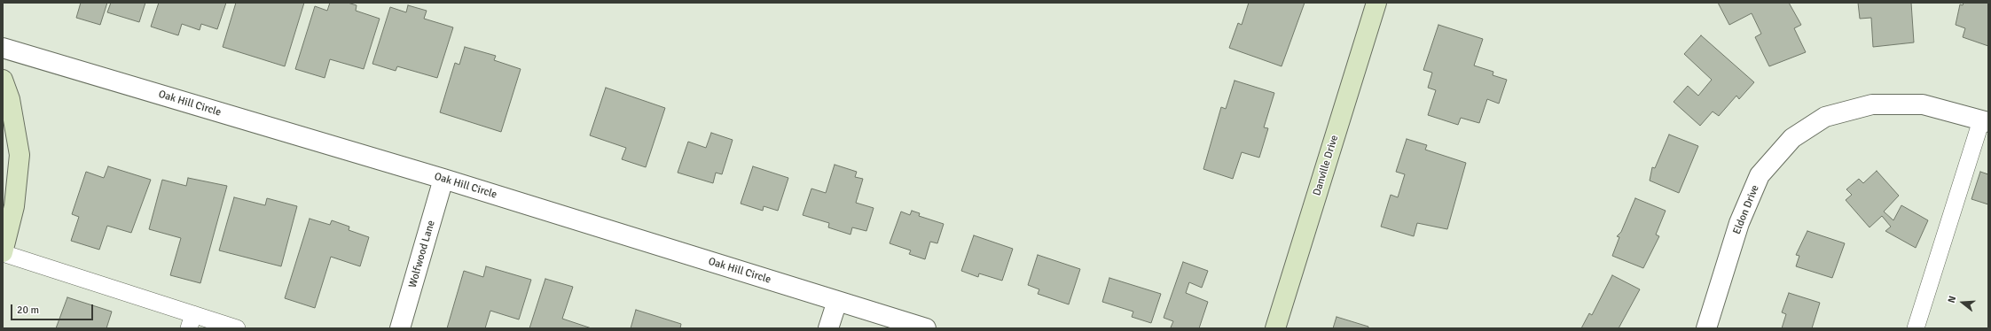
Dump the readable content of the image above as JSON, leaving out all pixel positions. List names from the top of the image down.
{
  "streets": {
    "street": [
      "Oak Hill Circle",
      "Danville Drive",
      "Eldon Drive",
      "Wolfwood Lane"
    ]
  },
  "crossings": [
    ["Oak Hill Circle", "Wolfwood Lane"]
  ],
  "scale_bar": "20 m",
  "north": "left"
}
